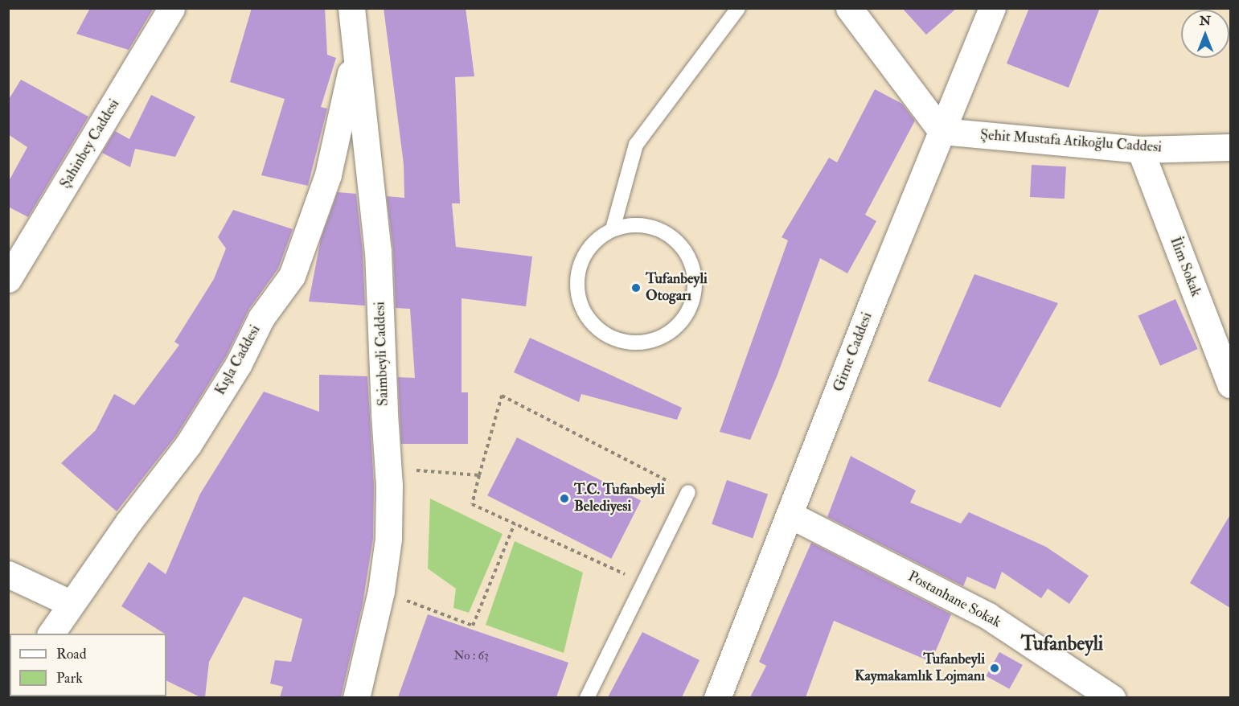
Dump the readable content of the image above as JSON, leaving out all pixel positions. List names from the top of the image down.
{
  "streets": {
    "street": [
      "Şehit Mustafa Atikoğlu Caddesi",
      "Şahinbey Caddesi",
      "İlim Sokak",
      "Girne Caddesi",
      "Saimbeyli Caddesi",
      "Kışla Caddesi",
      "Postanhane Sokak"
    ]
  },
  "crossings": [
    ["Şehit Mustafa Atikoğlu Caddesi", "İlim Sokak"],
    ["Şehit Mustafa Atikoğlu Caddesi", "Girne Caddesi"],
    ["Girne Caddesi", "Postanhane Sokak"],
    ["Saimbeyli Caddesi", "Kışla Caddesi"]
  ],
  "districts": ["Tufanbeyli"],
  "places": ["Tufanbeyli Otogarı", "T.C. Tufanbeyli Belediyesi", "Tufanbeyli Kaymakamlık Lojmanı"],
  "house_numbers": ["No : 63"],
  "legend": ["Road", "Park"],
  "north": "top"
}
